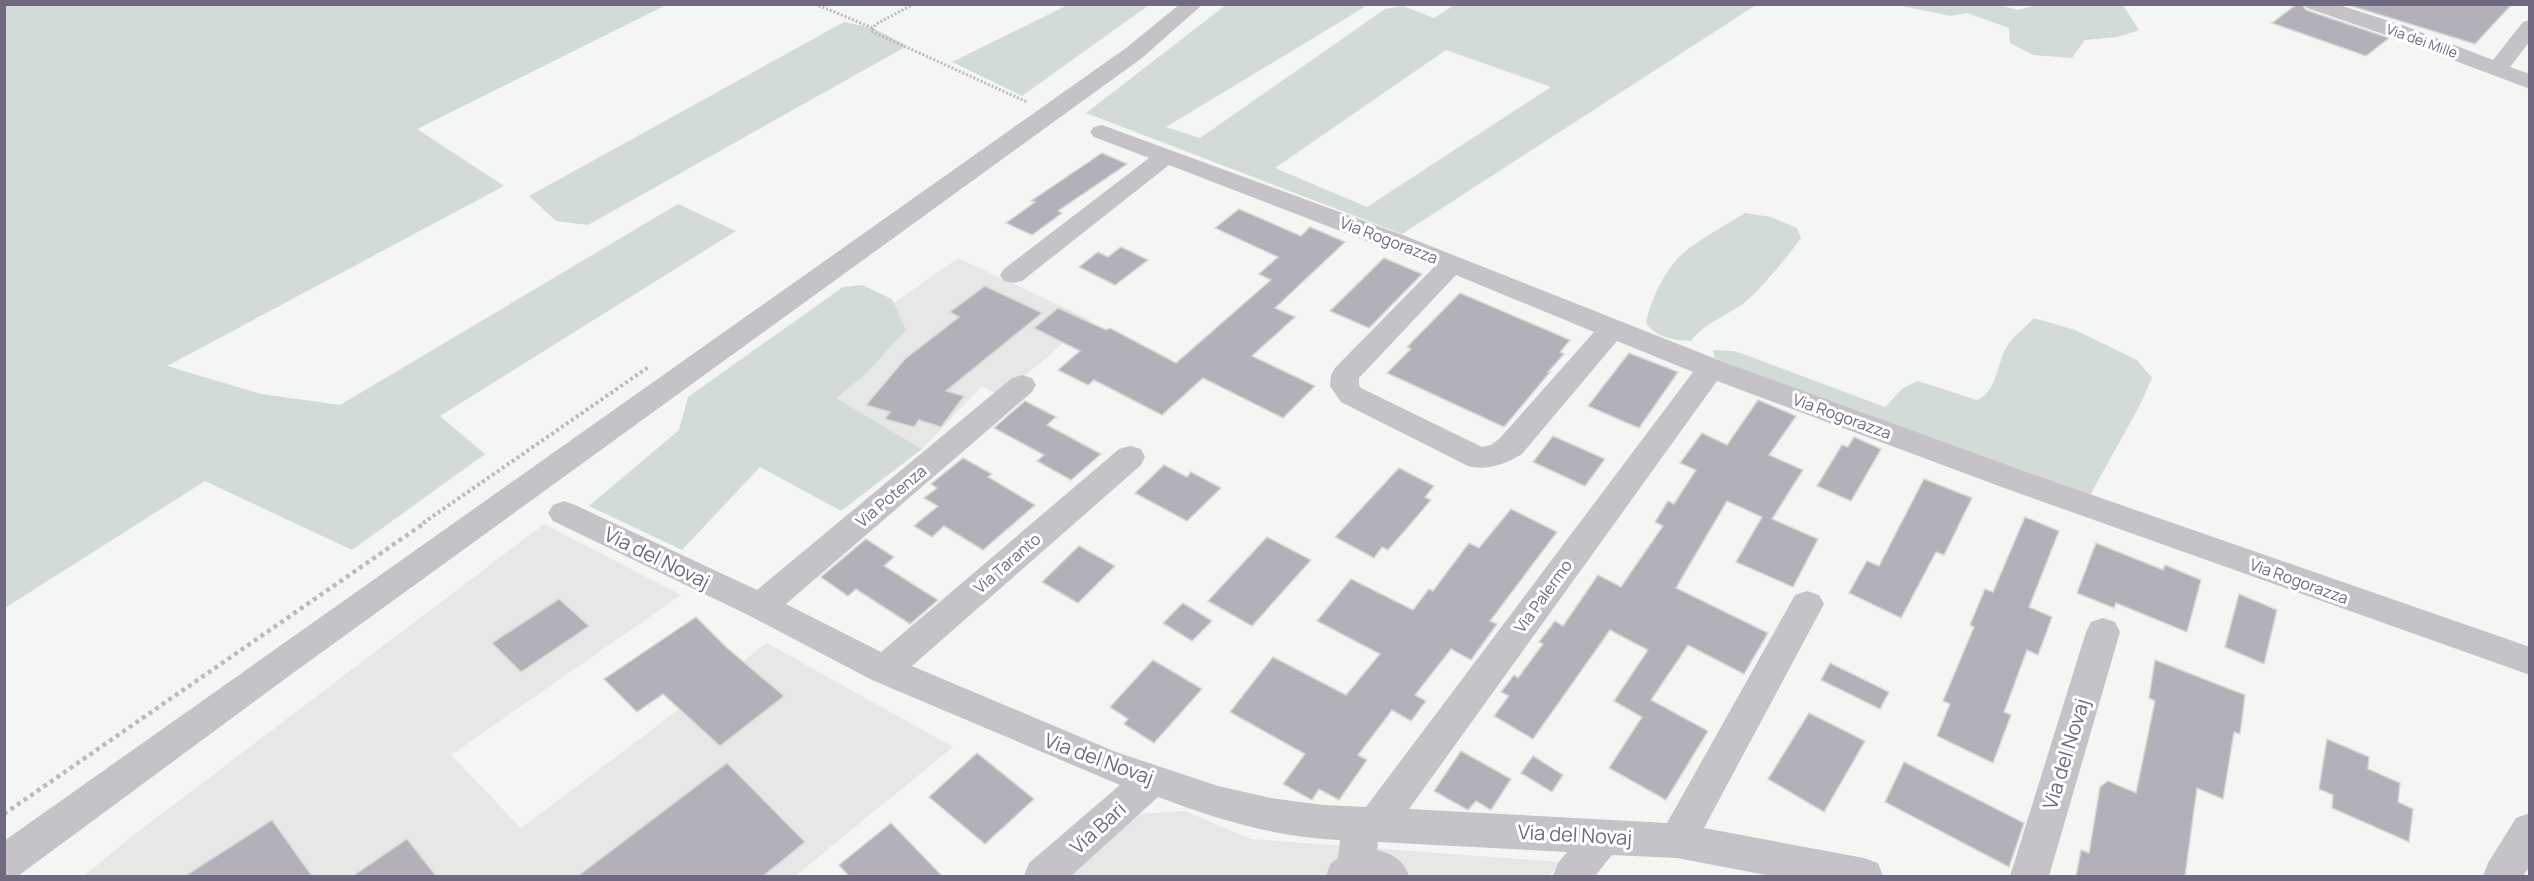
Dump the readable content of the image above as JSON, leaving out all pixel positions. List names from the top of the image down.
{
  "streets": {
    "street": [
      "Via dei Mille",
      "Via Rogorazza",
      "Via Potenza",
      "Via del Novaj",
      "Via Taranto",
      "Via Palermo",
      "Via Bari"
    ]
  },
  "crossings": [
    ["Via Rogorazza", "Via Palermo"],
    ["Via Potenza", "Via del Novaj"],
    ["Via del Novaj", "Via Taranto"],
    ["Via del Novaj", "Via Palermo"],
    ["Via del Novaj", "Via Bari"]
  ]
}
